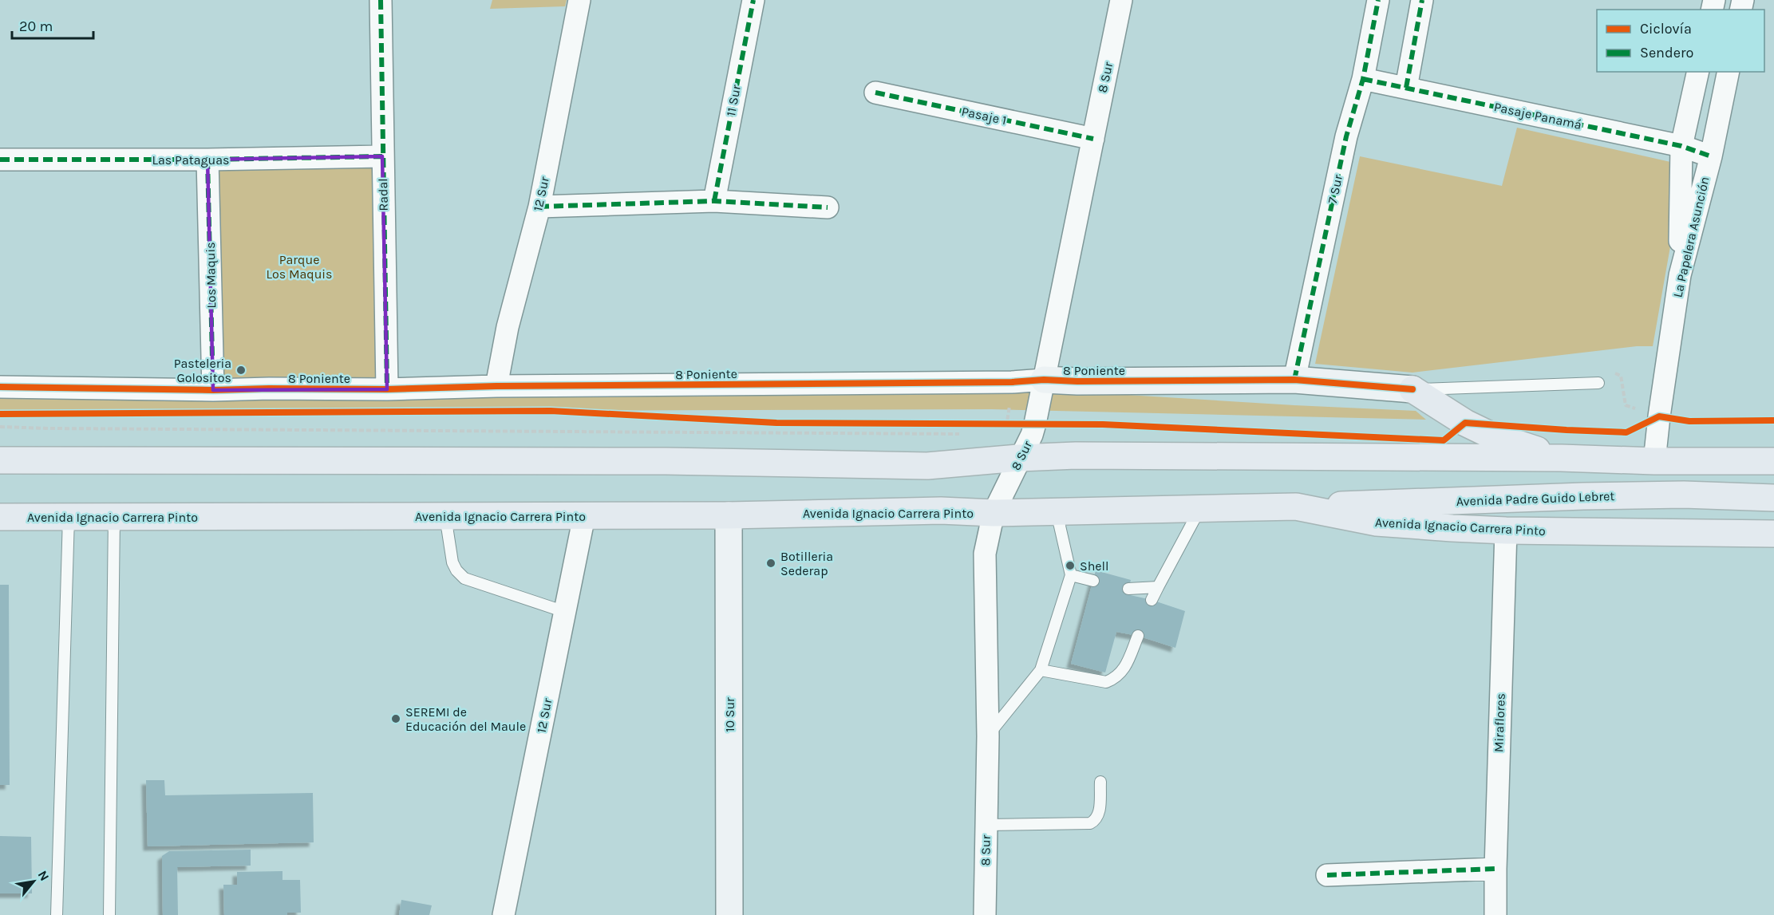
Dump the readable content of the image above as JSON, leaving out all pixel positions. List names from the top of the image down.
{
  "streets": {
    "main road": ["Avenida Padre Guido Lebret", "Avenida Ignacio Carrera Pinto"],
    "street": [
      "8 Sur",
      "11 Sur",
      "Pasaje 1",
      "Pasaje Panamá",
      "Las Pataguas",
      "7 Sur",
      "12 Sur",
      "Radal",
      "La Papelera Asunción",
      "Los Maquis",
      "8 Poniente",
      "10 Sur",
      "Miraflores"
    ]
  },
  "crossings": [
    ["8 Sur", "Pasaje 1"],
    ["8 Sur", "8 Poniente"],
    ["8 Sur", "Avenida Ignacio Carrera Pinto"],
    ["Pasaje Panamá", "7 Sur"],
    ["Pasaje Panamá", "La Papelera Asunción"],
    ["Las Pataguas", "Radal"],
    ["Las Pataguas", "Los Maquis"],
    ["7 Sur", "8 Poniente"],
    ["12 Sur", "8 Poniente"],
    ["12 Sur", "Avenida Ignacio Carrera Pinto"],
    ["Radal", "8 Poniente"],
    ["Los Maquis", "8 Poniente"],
    ["Avenida Padre Guido Lebret", "Avenida Ignacio Carrera Pinto"],
    ["Avenida Ignacio Carrera Pinto", "10 Sur"],
    ["Avenida Ignacio Carrera Pinto", "Miraflores"]
  ],
  "parks": ["Parque Los Maquis"],
  "places": [
    "Pasteleria Golositos",
    "Botilleria Sederap",
    "Shell",
    "SEREMI de Educación del Maule"
  ],
  "legend": ["Ciclovía", "Sendero"],
  "scale_bar": "20 m",
  "north": "top right"
}
